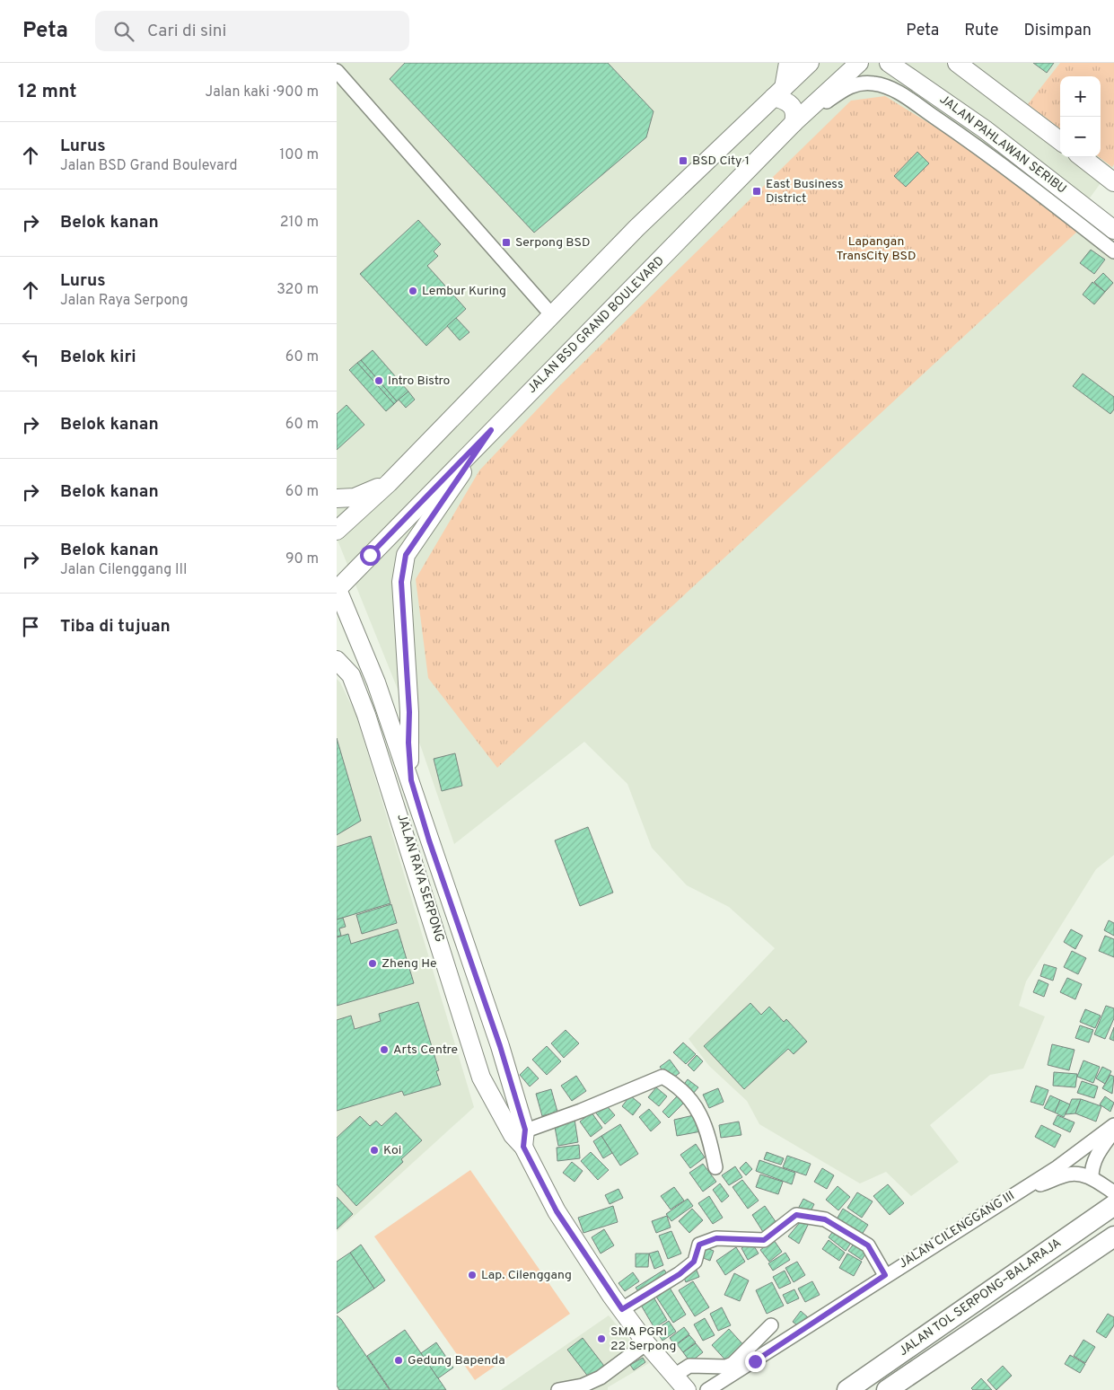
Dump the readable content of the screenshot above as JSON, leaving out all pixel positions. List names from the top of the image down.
{
  "streets": {
    "highway": ["JALAN TOL SERPONG–BALARAJA"],
    "main road": ["JALAN PAHLAWAN SERIBU", "JALAN BSD GRAND BOULEVARD", "JALAN RAYA SERPONG"],
    "street": ["JALAN CILENGGANG III"]
  },
  "crossings": [
    ["JALAN BSD GRAND BOULEVARD", "JALAN RAYA SERPONG"]
  ],
  "parks": ["Lapangan TransCity BSD"],
  "places": {
    "transit": ["BSD City 1", "East Business District", "Serpong BSD"],
    "other": [
      "Lembur Kuring",
      "Intro Bistro",
      "Zheng He",
      "Arts Centre",
      "Koi",
      "Lap. Cilenggang",
      "SMA PGRI 22 Serpong",
      "Gedung Bapenda"
    ]
  },
  "page": {
    "header": "Peta",
    "search": "Cari di sini",
    "nav": ["Peta", "Rute", "Disimpan"],
    "heading": ["12 mnt", "Jalan kaki · 900 m"],
    "map_buttons": ["+", "−"],
    "list": [
      ["Lurus", "Jalan BSD Grand Boulevard", "100 m"],
      ["Belok kanan", "210 m"],
      ["Lurus", "Jalan Raya Serpong", "320 m"],
      ["Belok kiri", "60 m"],
      ["Belok kanan", "60 m"],
      ["Belok kanan", "60 m"],
      ["Belok kanan", "Jalan Cilenggang III", "90 m"],
      "Tiba di tujuan"
    ]
  }
}
